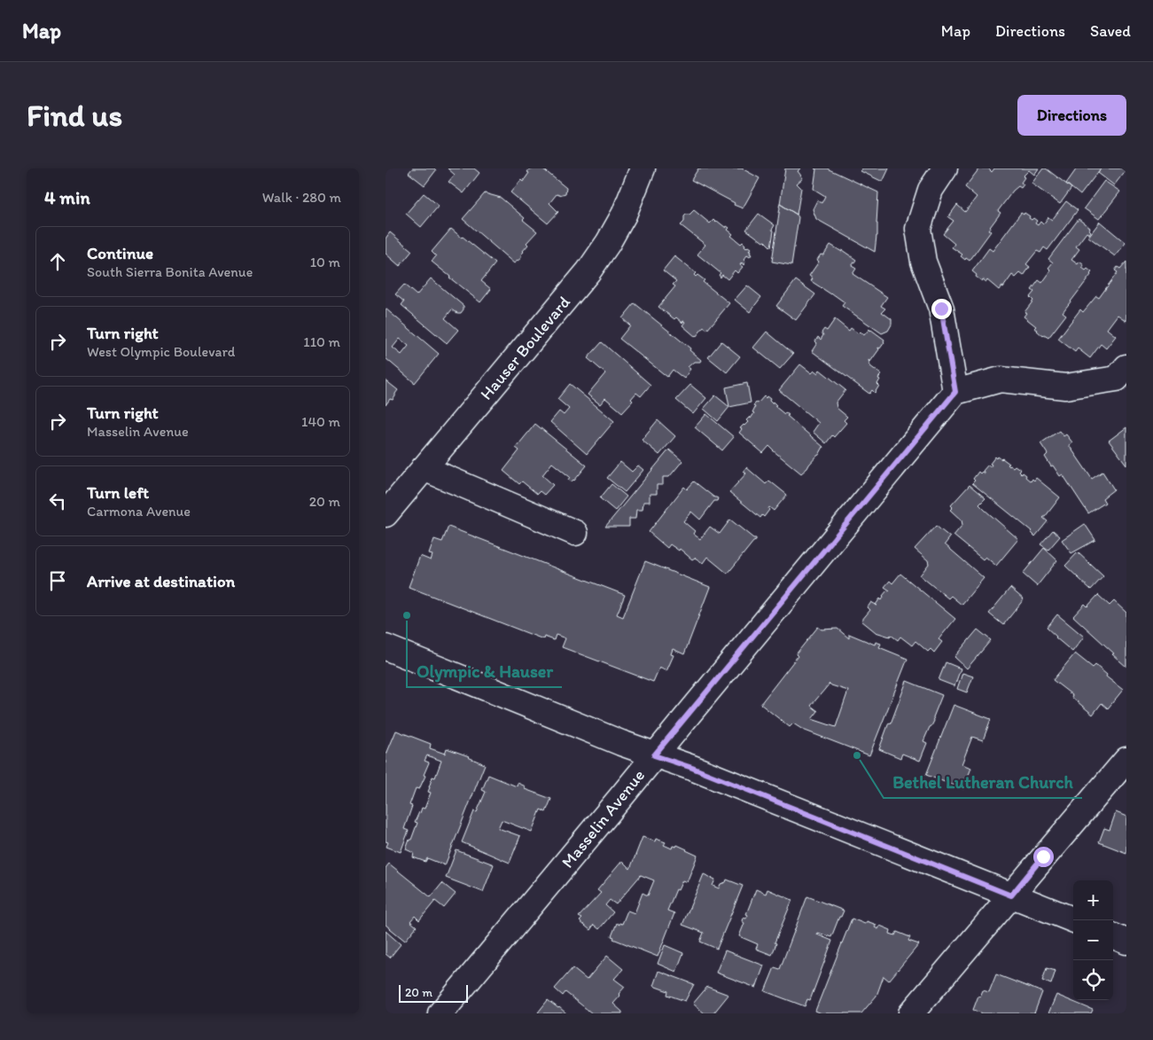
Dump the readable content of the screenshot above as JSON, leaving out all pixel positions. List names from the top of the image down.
{
  "streets": {
    "street": ["Hauser Boulevard", "Masselin Avenue"]
  },
  "places": ["Olympic & Hauser", "Bethel Lutheran Church"],
  "scale_bar": "20 m",
  "page": {
    "header": "Map",
    "nav": ["Map", "Directions", "Saved"],
    "buttons": "Directions",
    "title": "Find us",
    "heading": ["4 min", "Walk · 280 m"],
    "list": [
      ["Continue", "South Sierra Bonita Avenue", "10 m"],
      ["Turn right", "West Olympic Boulevard", "110 m"],
      ["Turn right", "Masselin Avenue", "140 m"],
      ["Turn left", "Carmona Avenue", "20 m"],
      "Arrive at destination"
    ],
    "map_buttons": ["+", "−"],
    "scale": "20 m"
  }
}
